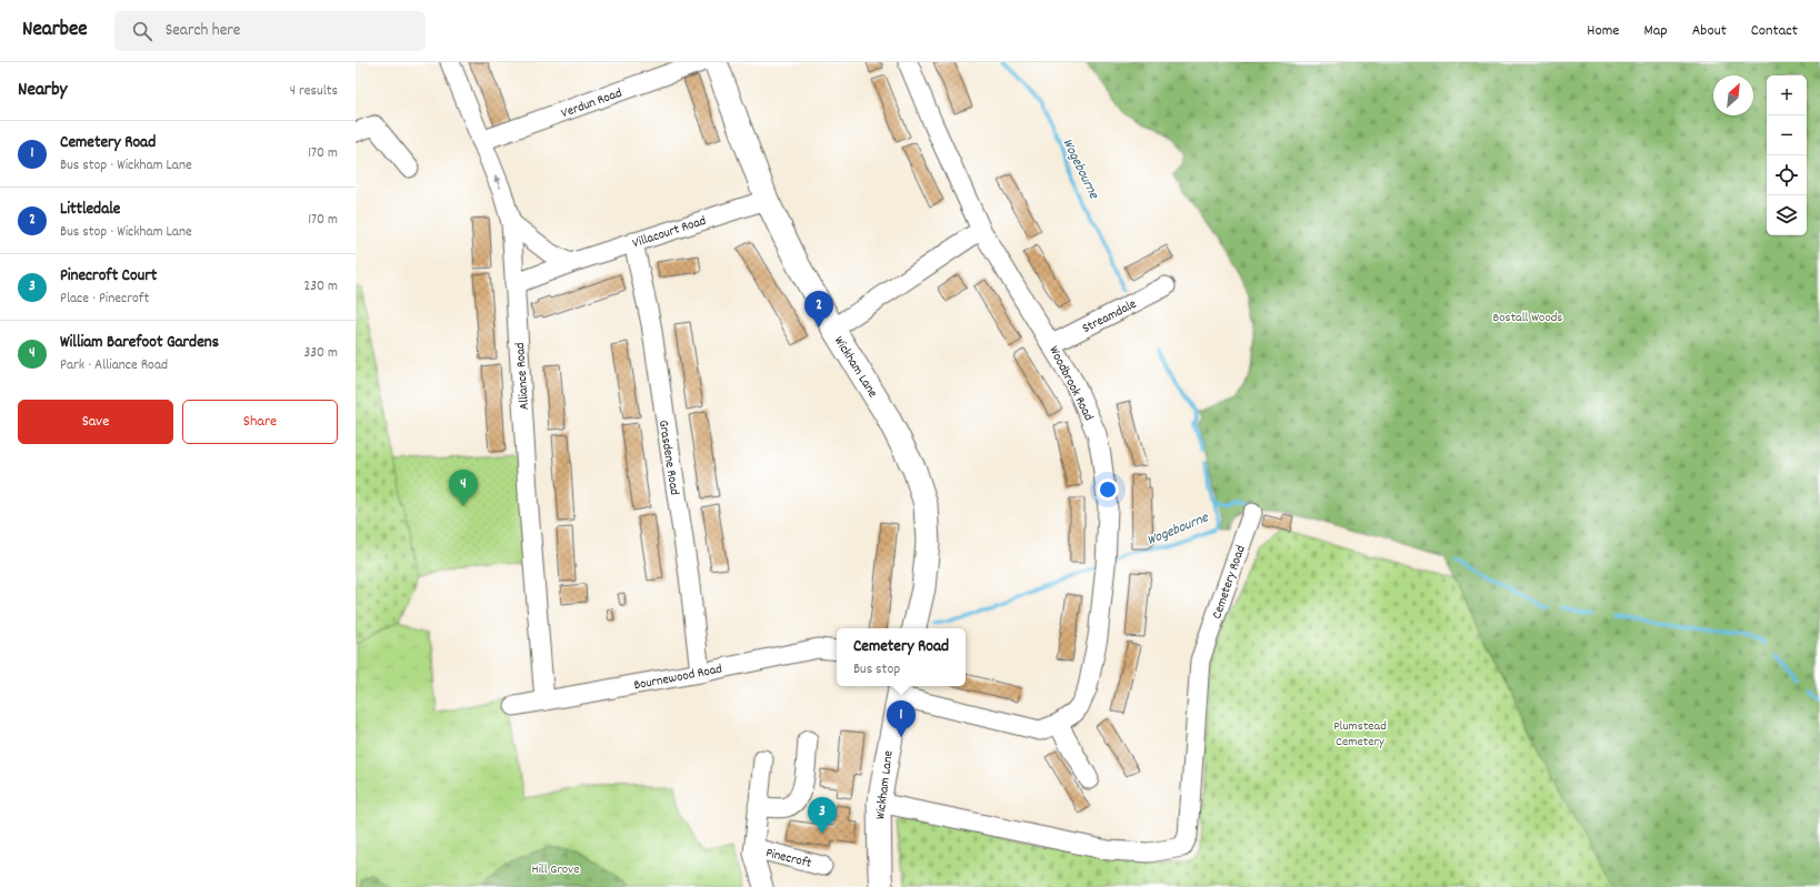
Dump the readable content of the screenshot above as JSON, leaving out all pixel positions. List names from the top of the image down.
{
  "streets": {
    "main road": ["Wickham Lane"],
    "street": [
      "Verdun Road",
      "Villacourt Road",
      "Streamdale",
      "Alliance Road",
      "Woodbrook Road",
      "Grasdene Road",
      "Cemetery Road",
      "Bournewood Road",
      "Pinecroft"
    ]
  },
  "crossings": [
    ["Verdun Road", "Alliance Road"],
    ["Villacourt Road", "Wickham Lane"],
    ["Villacourt Road", "Alliance Road"],
    ["Villacourt Road", "Grasdene Road"],
    ["Streamdale", "Woodbrook Road"],
    ["Wickham Lane", "Woodbrook Road"],
    ["Wickham Lane", "Cemetery Road"],
    ["Alliance Road", "Bournewood Road"],
    ["Grasdene Road", "Bournewood Road"]
  ],
  "water": ["Wogebourne"],
  "parks": ["Bostall Woods", "Plumstead Cemetery", "Hill Grove"],
  "north": "top right",
  "page": {
    "header": "Nearbee",
    "search": "Search here",
    "nav": [
      "Home",
      "Map",
      "About",
      "Contact"
    ],
    "heading": ["Nearby", "4 results"],
    "map_buttons": ["+", "−"],
    "list": [
      {
        "mark": "1",
        "name": "Cemetery Road",
        "note": "Bus stop · Wickham Lane",
        "value": "170 m"
      },
      {
        "mark": "2",
        "name": "Littledale",
        "note": "Bus stop · Wickham Lane",
        "value": "170 m"
      },
      {
        "mark": "3",
        "name": "Pinecroft Court",
        "note": "Place · Pinecroft",
        "value": "230 m"
      },
      {
        "mark": "4",
        "name": "William Barefoot Gardens",
        "note": "Park · Alliance Road",
        "value": "330 m"
      }
    ],
    "pins": [
      "2",
      "4",
      "1",
      "3"
    ],
    "buttons": ["Save", "Share"],
    "popup": ["Cemetery Road", "Bus stop"]
  }
}
